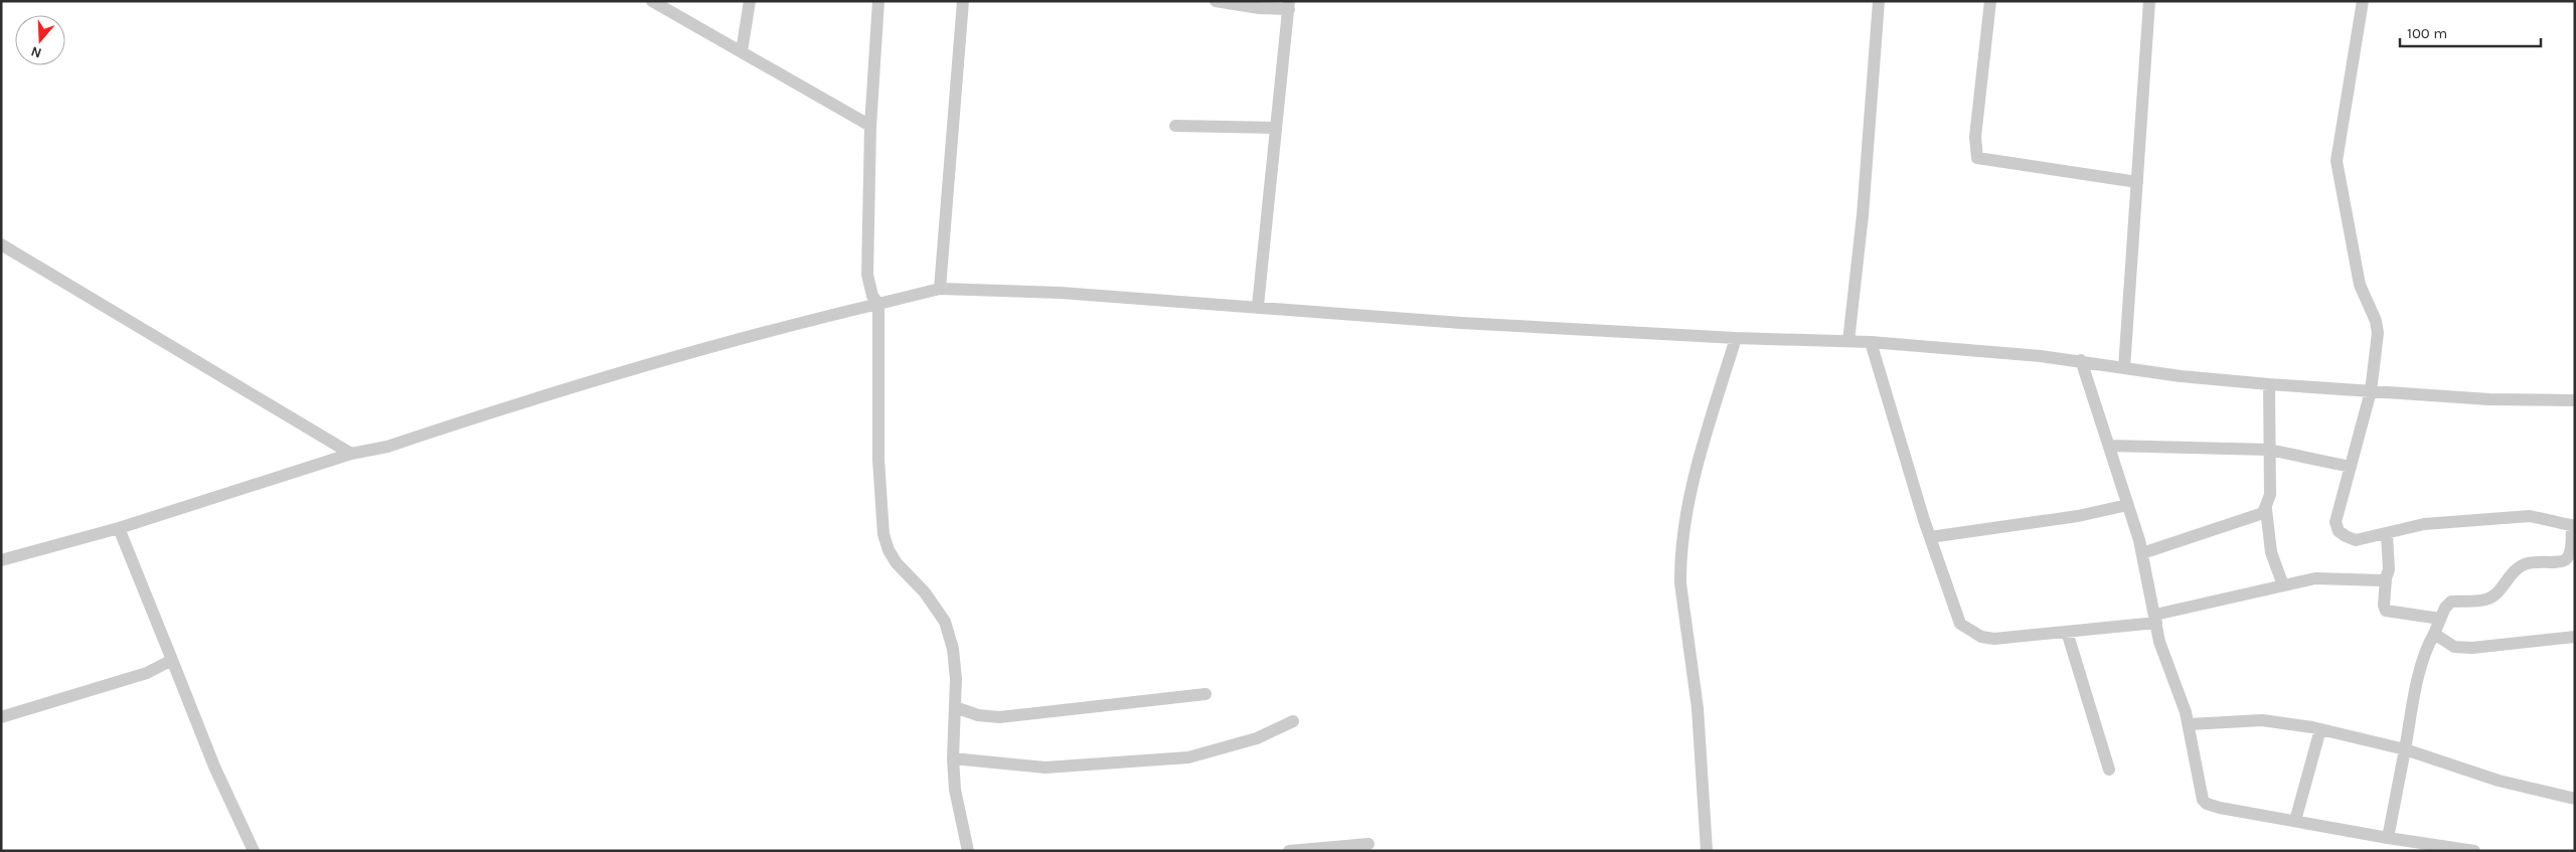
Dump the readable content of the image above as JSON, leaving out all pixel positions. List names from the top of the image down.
{
  "scale_bar": "100 m",
  "north": "bottom"
}
